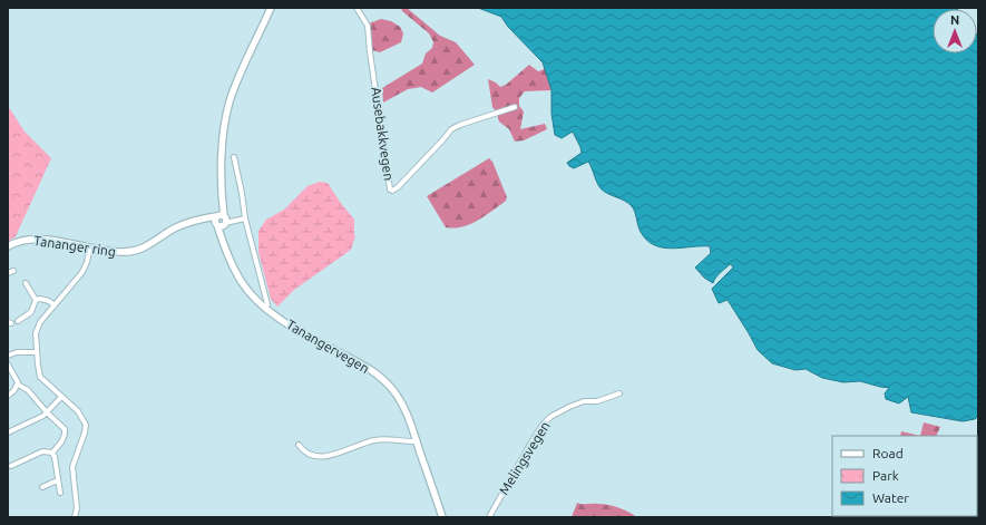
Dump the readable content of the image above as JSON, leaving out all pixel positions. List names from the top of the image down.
{
  "streets": {
    "main road": ["Tananger ring", "Tanangervegen"],
    "street": ["Ausebakkvegen", "Melingsvegen"]
  },
  "crossings": [
    ["Tananger ring", "Tanangervegen"]
  ],
  "legend": ["Road", "Park", "Water"],
  "north": "top"
}
